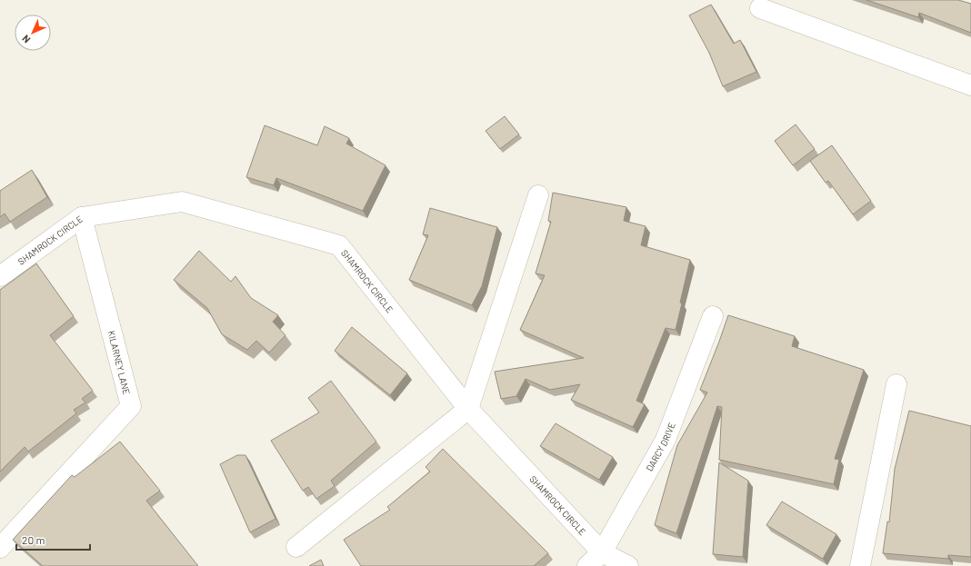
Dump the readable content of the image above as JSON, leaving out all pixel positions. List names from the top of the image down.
{
  "streets": {
    "street": ["SHAMROCK CIRCLE", "KILARNEY LANE", "DARCY DRIVE"]
  },
  "crossings": [
    ["SHAMROCK CIRCLE", "KILARNEY LANE"],
    ["SHAMROCK CIRCLE", "DARCY DRIVE"]
  ],
  "scale_bar": "20 m",
  "north": "bottom left"
}
